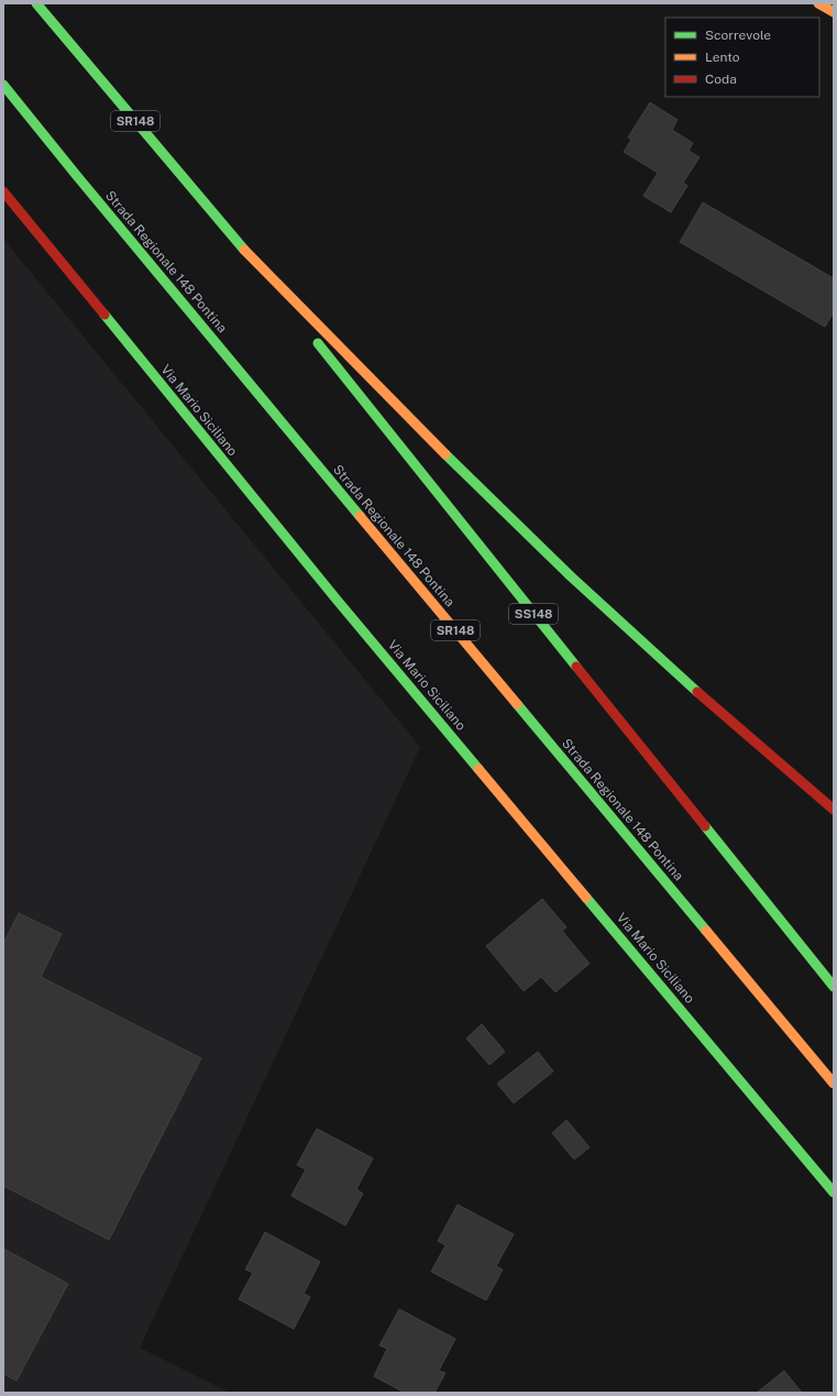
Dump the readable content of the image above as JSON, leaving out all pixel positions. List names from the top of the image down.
{
  "streets": {
    "main road": [
      "SR148",
      "Strada Regionale 148 Pontina",
      "Via Mario Siciliano",
      "SS148"
    ]
  },
  "legend": ["Scorrevole", "Lento", "Coda"]
}
